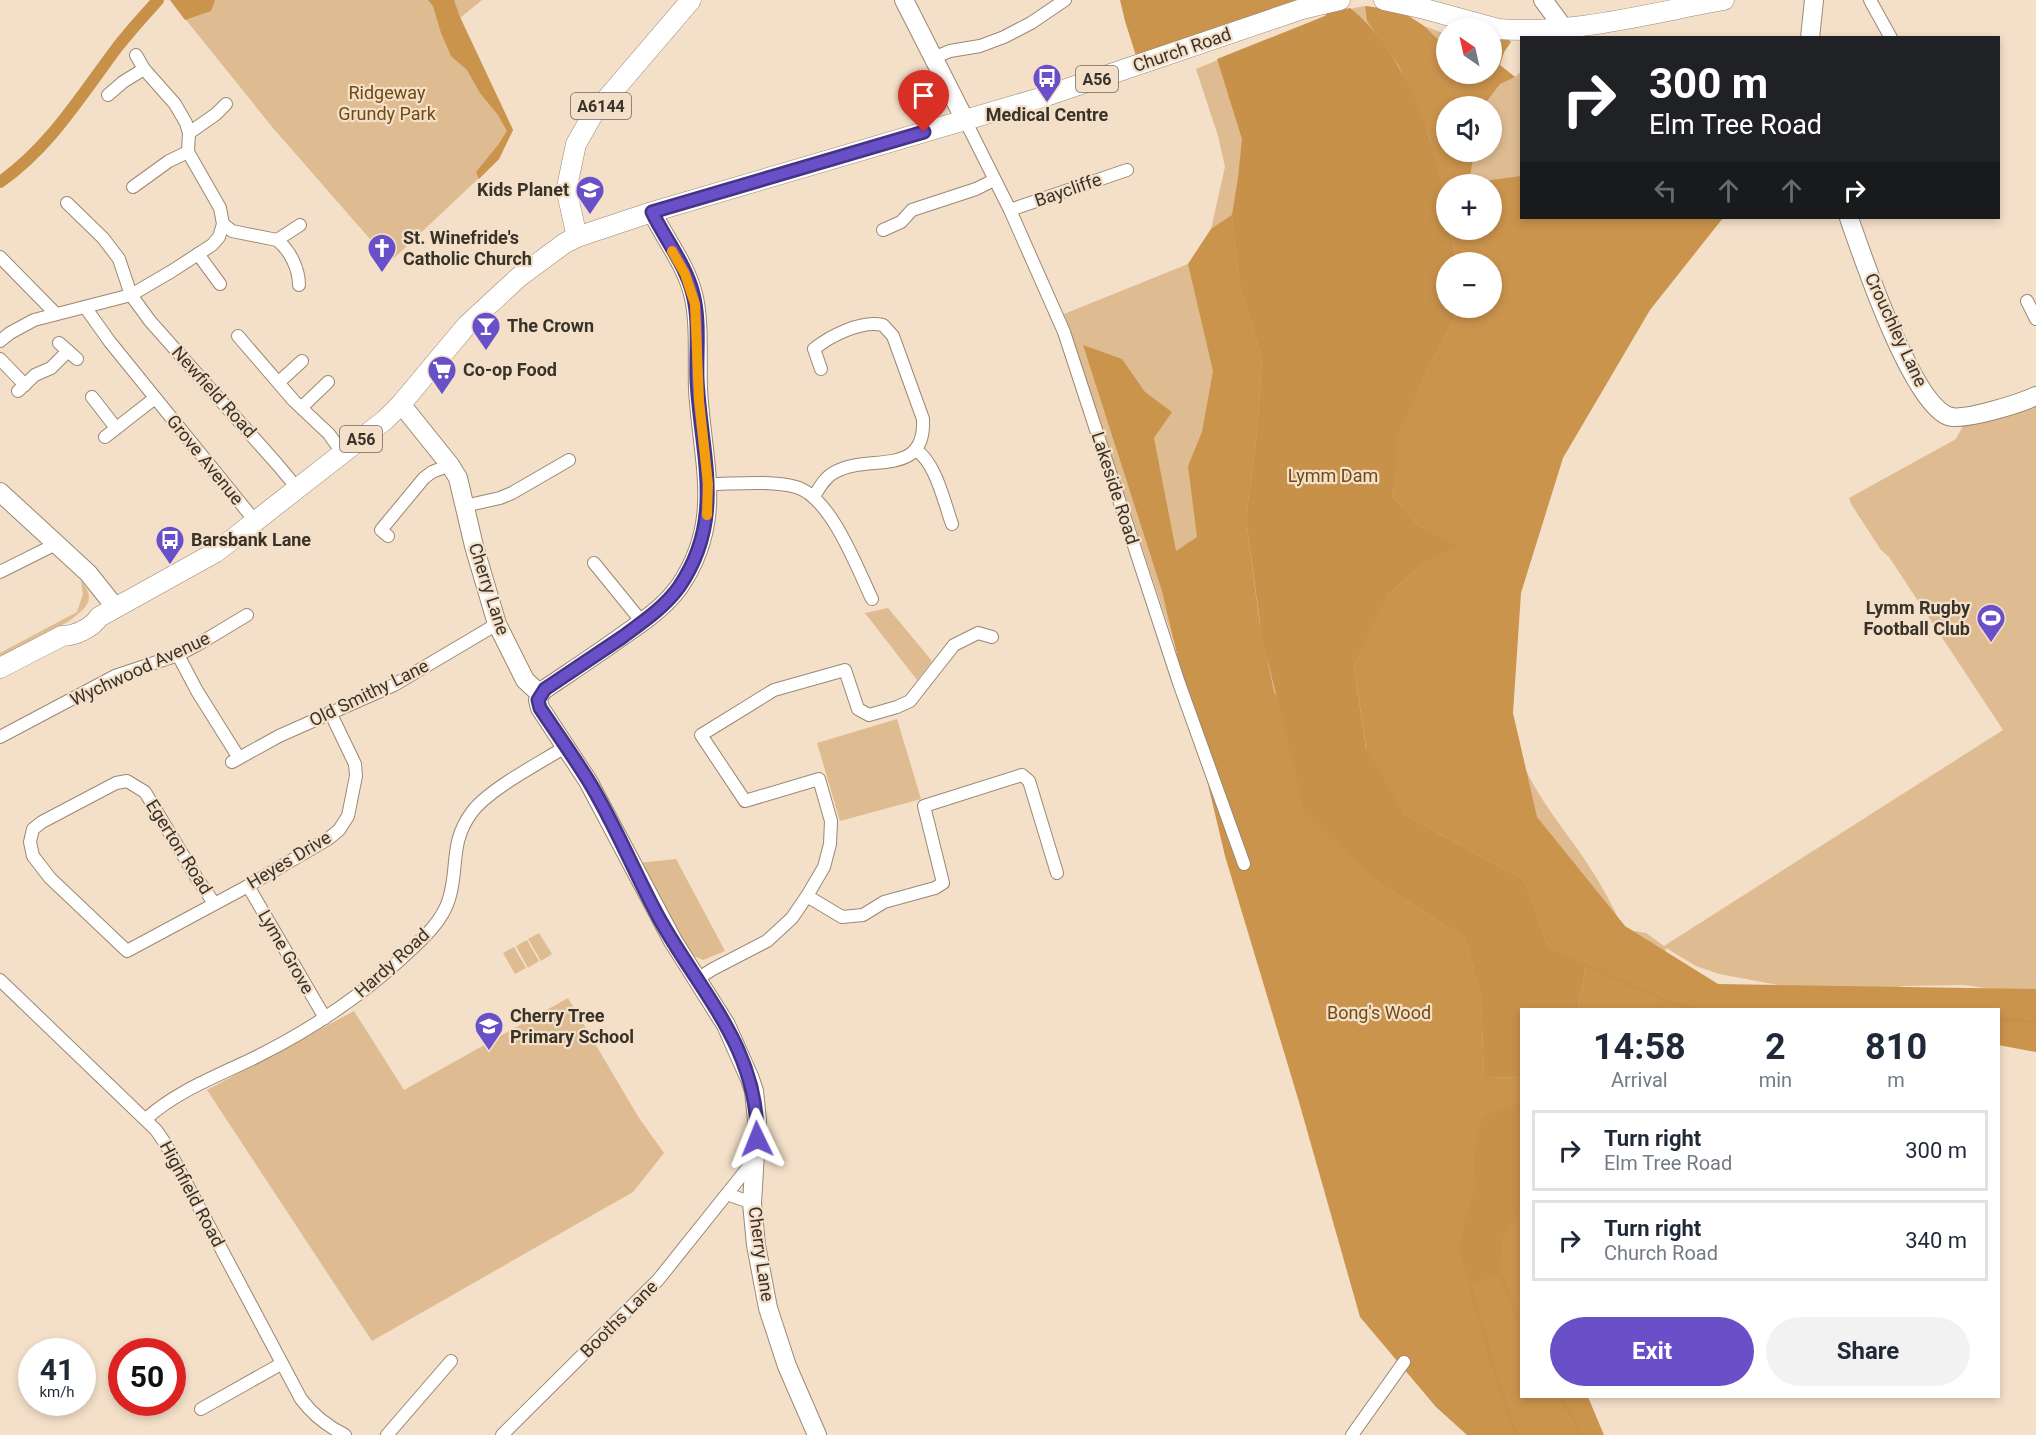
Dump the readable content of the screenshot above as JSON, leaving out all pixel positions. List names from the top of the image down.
{
  "streets": {
    "main road": [
      "Church Road",
      "A56",
      "A6144",
      "Crouchley Lane",
      "Cherry Lane"
    ],
    "street": [
      "Baycliffe",
      "Newfield Road",
      "Grove Avenue",
      "Lakeside Road",
      "Wychwood Avenue",
      "Old Smithy Lane",
      "Egerton Road",
      "Heyes Drive",
      "Lyme Grove",
      "Hardy Road",
      "Highfield Road",
      "Booths Lane"
    ]
  },
  "crossings": [
    ["Church Road", "A56"],
    ["Church Road", "A6144"],
    ["Church Road", "Lakeside Road"],
    ["A56", "A6144"],
    ["A56", "Newfield Road"],
    ["A56", "Grove Avenue"],
    ["A56", "Cherry Lane"],
    ["Baycliffe", "Lakeside Road"],
    ["Cherry Lane", "Old Smithy Lane"],
    ["Cherry Lane", "Hardy Road"],
    ["Cherry Lane", "Booths Lane"],
    ["Wychwood Avenue", "Old Smithy Lane"],
    ["Old Smithy Lane", "Heyes Drive"],
    ["Egerton Road", "Heyes Drive"],
    ["Heyes Drive", "Lyme Grove"],
    ["Lyme Grove", "Hardy Road"],
    ["Hardy Road", "Highfield Road"]
  ],
  "parks": ["Ridgeway Grundy Park", "Lymm Dam", "Bong's Wood"],
  "places": {
    "bus stop": ["Medical Centre", "Barsbank Lane"],
    "school or university": ["Kids Planet", "Cherry Tree Primary School"],
    "church": ["St. Winefride's Catholic Church"],
    "bar": ["The Crown"],
    "supermarket": ["Co-op Food"],
    "sports": ["Lymm Rugby Football Club"]
  },
  "north": "top left",
  "page": {
    "map_buttons": ["+", "−"],
    "turn": ["300 m", "Elm Tree Road"],
    "eta": [
      "14:58",
      "Arrival",
      "2",
      "min",
      "810",
      "m"
    ],
    "list": [
      {
        "name": "Turn right",
        "note": "Elm Tree Road",
        "value": "300 m"
      },
      {
        "name": "Turn right",
        "note": "Church Road",
        "value": "340 m"
      }
    ],
    "buttons": ["Exit", "Share"],
    "speed": "41 km/h",
    "limit": "50"
  }
}
